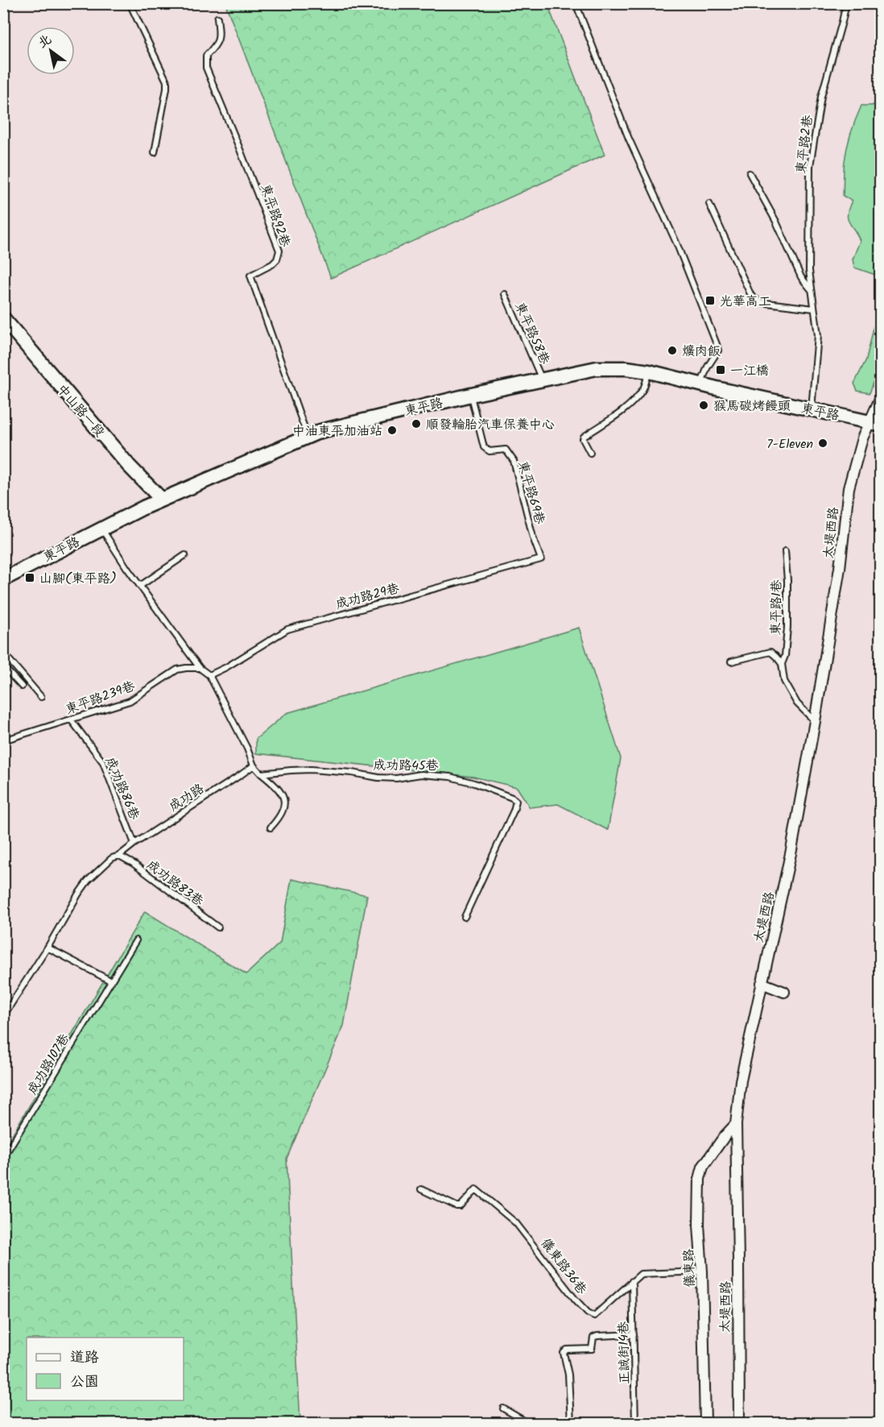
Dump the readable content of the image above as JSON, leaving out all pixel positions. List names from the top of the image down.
{
  "streets": {
    "main road": ["東平路", "中山路一段"],
    "street": ["太堤西路", "儀東路"],
    "lane": [
      "東平路2巷",
      "東平路92巷",
      "東平路58巷",
      "東平路69巷",
      "成功路29巷",
      "東平路1巷",
      "東平路239巷",
      "成功路45巷",
      "成功路86巷",
      "成功路",
      "成功路83巷",
      "成功路107巷",
      "儀東路36巷",
      "正誠街14巷"
    ]
  },
  "crossings": [
    ["東平路2巷", "東平路"],
    ["東平路92巷", "東平路"],
    ["東平路58巷", "東平路"],
    ["東平路", "中山路一段"],
    ["東平路", "東平路69巷"],
    ["東平路", "太堤西路"],
    ["東平路69巷", "成功路29巷"],
    ["太堤西路", "東平路1巷"],
    ["太堤西路", "儀東路"],
    ["東平路239巷", "成功路86巷"],
    ["成功路86巷", "成功路"],
    ["成功路", "成功路83巷"],
    ["儀東路36巷", "儀東路"],
    ["儀東路36巷", "正誠街14巷"]
  ],
  "places": {
    "transit": ["光華高工", "一江橋", "山腳(東平路)"],
    "other": [
      "爌肉飯",
      "猴馬碳烤饅頭",
      "順發輪胎汽車保養中心",
      "中油東平加油站",
      "7-Eleven"
    ]
  },
  "legend": ["道路", "公園"],
  "north": "top left"
}
